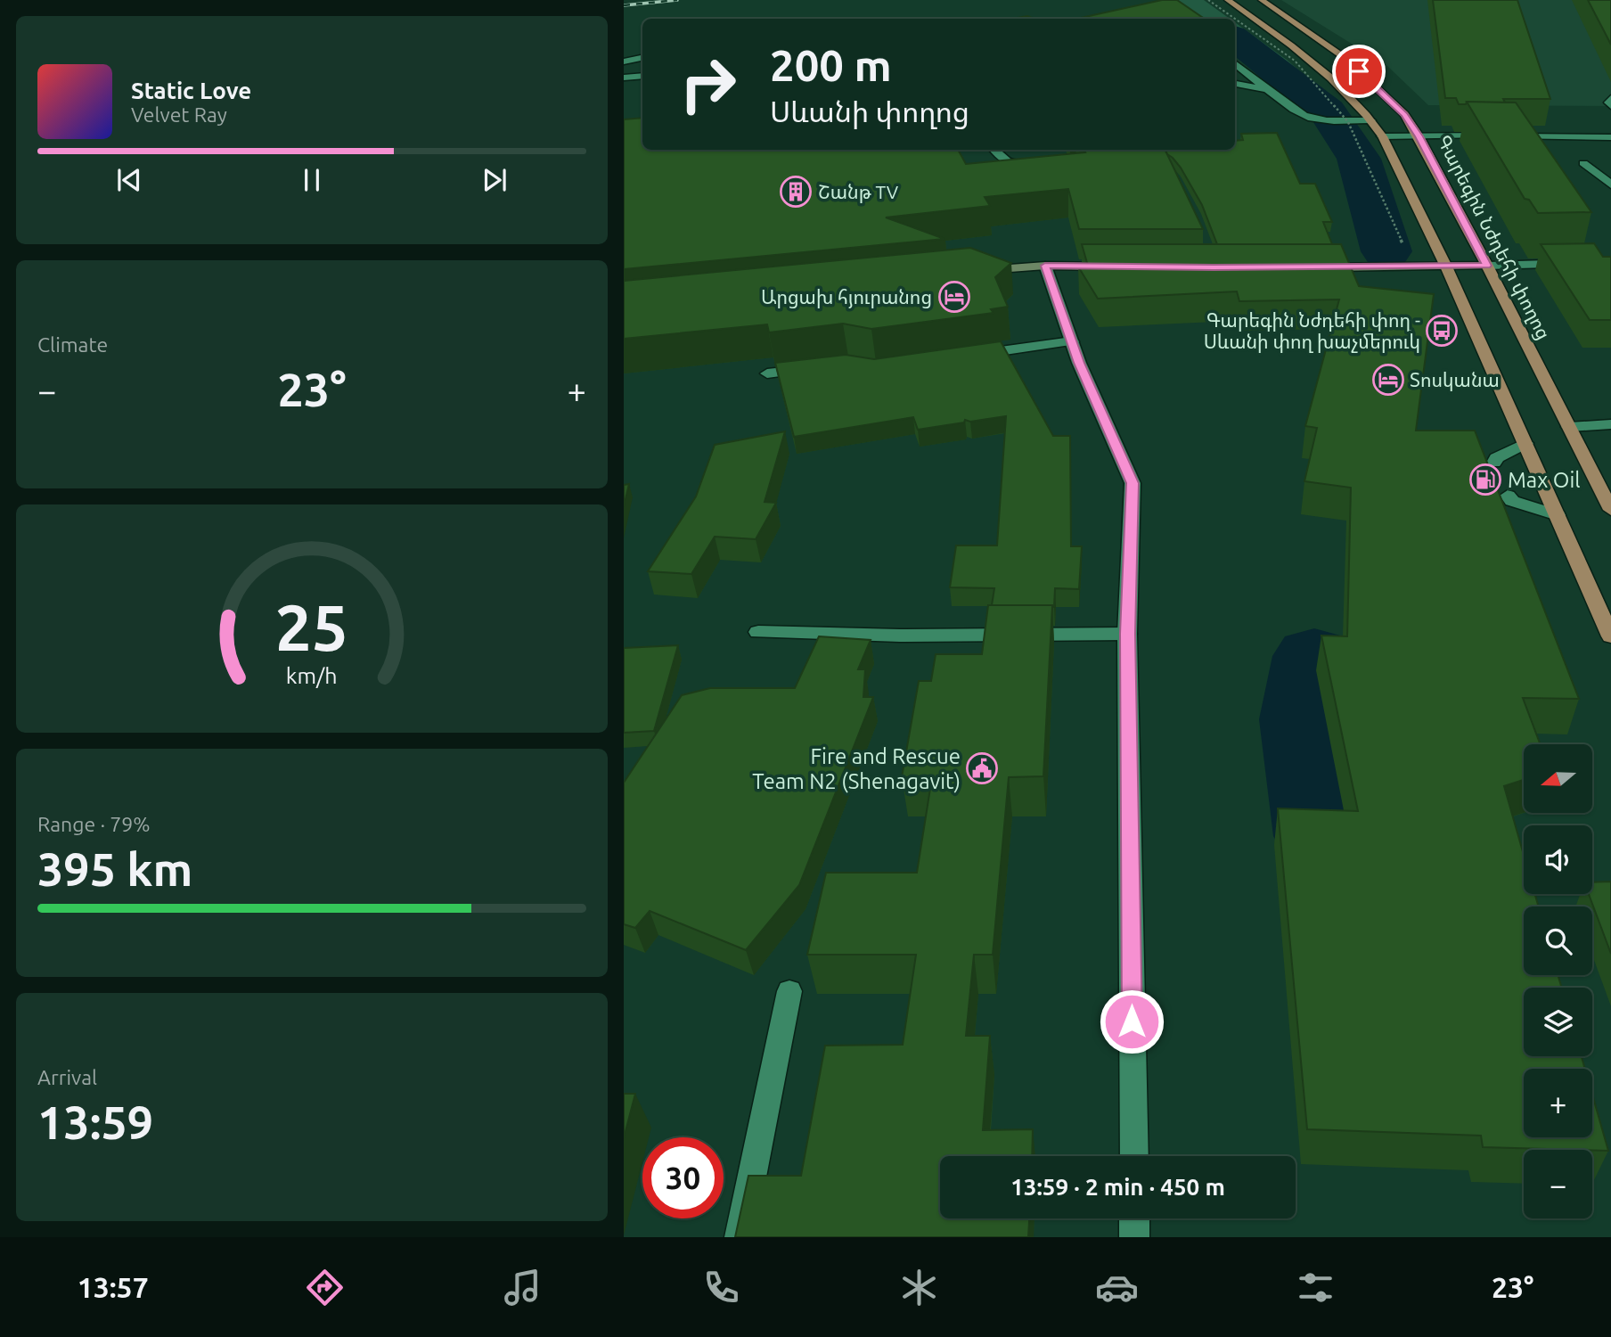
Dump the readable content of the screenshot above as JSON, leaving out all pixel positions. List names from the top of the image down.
{
  "streets": {
    "main road": ["Գարեգին Նժդեհի փողոց"]
  },
  "places": {
    "building": ["Շանթ TV"],
    "hotel": ["Արցախ հյուրանոց", "Տոսկանա"],
    "bus stop": ["Գարեգին Նժդեհի փող - Սևանի փող խաչմերուկ"],
    "fuel station": ["Max Oil"],
    "public building": ["Fire and Rescue Team N2 (Shenagavit)"]
  },
  "north": "left",
  "page": {
    "turn": ["200 m", "Սևանի փողոց"],
    "song": ["Static Love", "Velvet Ray"],
    "tile": [
      "Climate",
      ["Range · 79%", "395 km"],
      ["Arrival", "13:59"]
    ],
    "heat": ["−", "23°", "+"],
    "map_buttons": ["+", "−"],
    "limit": "30",
    "trip": "13:59 · 2 min · 450 m",
    "tabs": ["13:57", "23°"],
    "gauge": ["25", "km/h"]
  }
}
